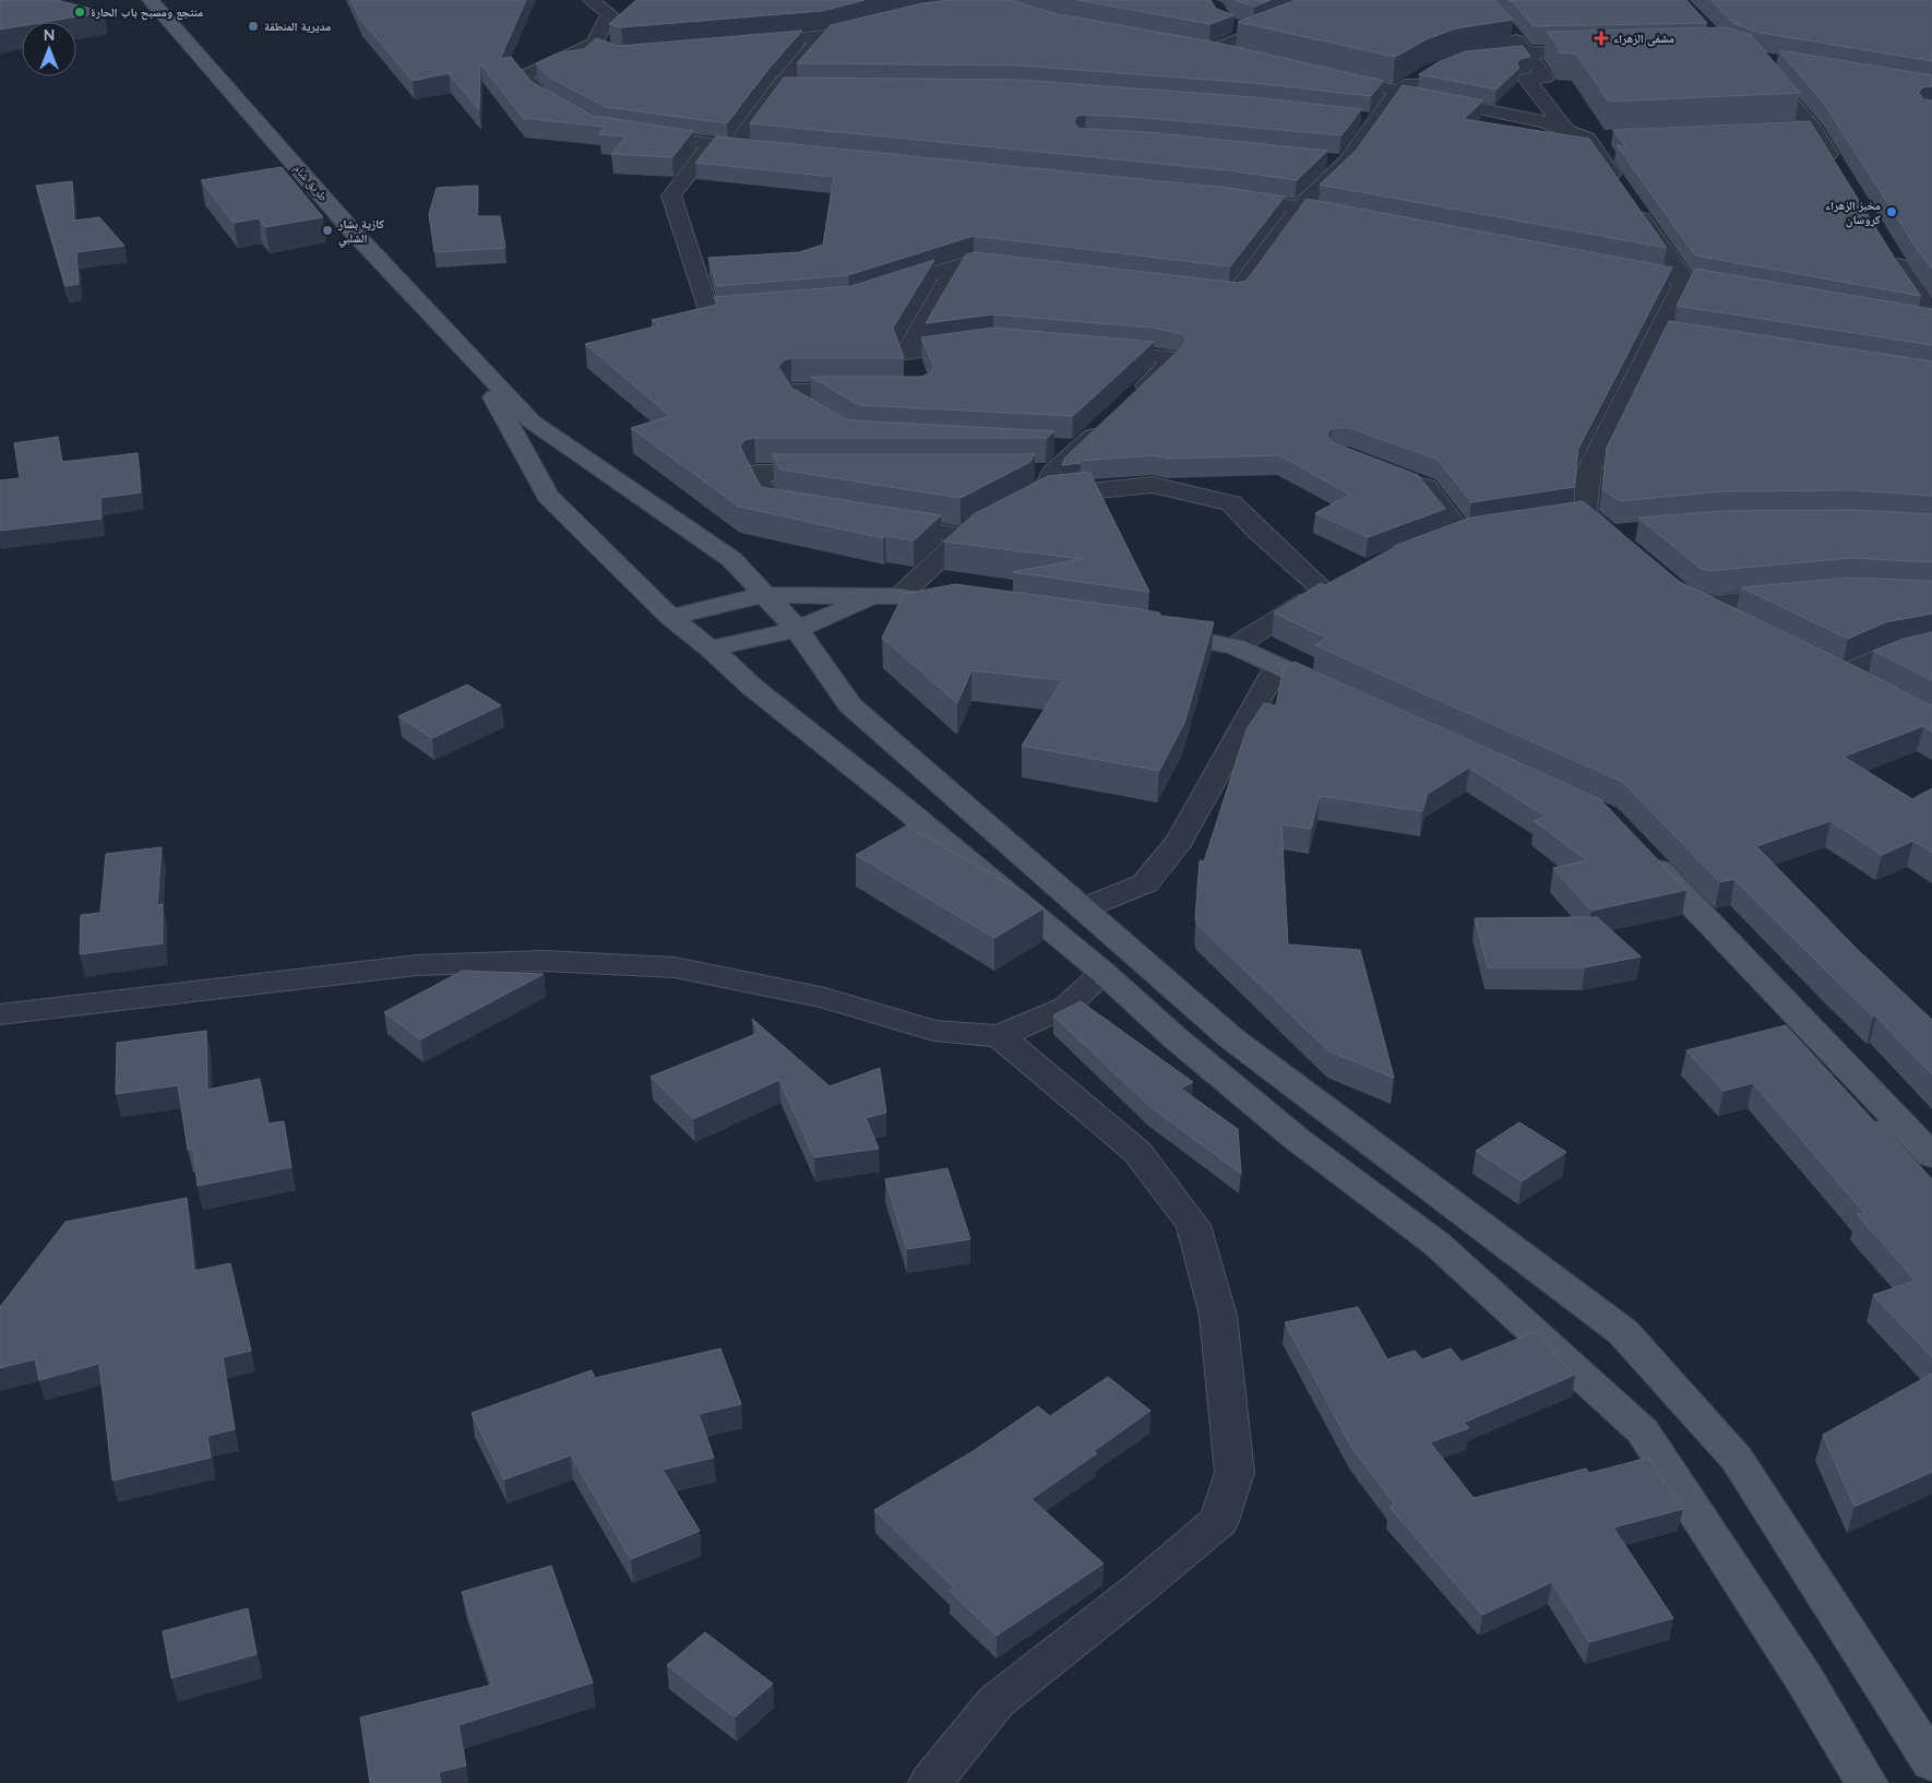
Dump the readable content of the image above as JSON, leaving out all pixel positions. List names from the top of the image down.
{
  "streets": {
    "main road": ["طريق شام"]
  },
  "places": {
    "other": [
      "منتجع ومسبح باب الحارة",
      "مديرية المنطقة",
      "مخبز الزهراء كروسان",
      "كازية بشار الشلبي"
    ],
    "health": ["مشفى الزهراء"]
  },
  "north": "top"
}
